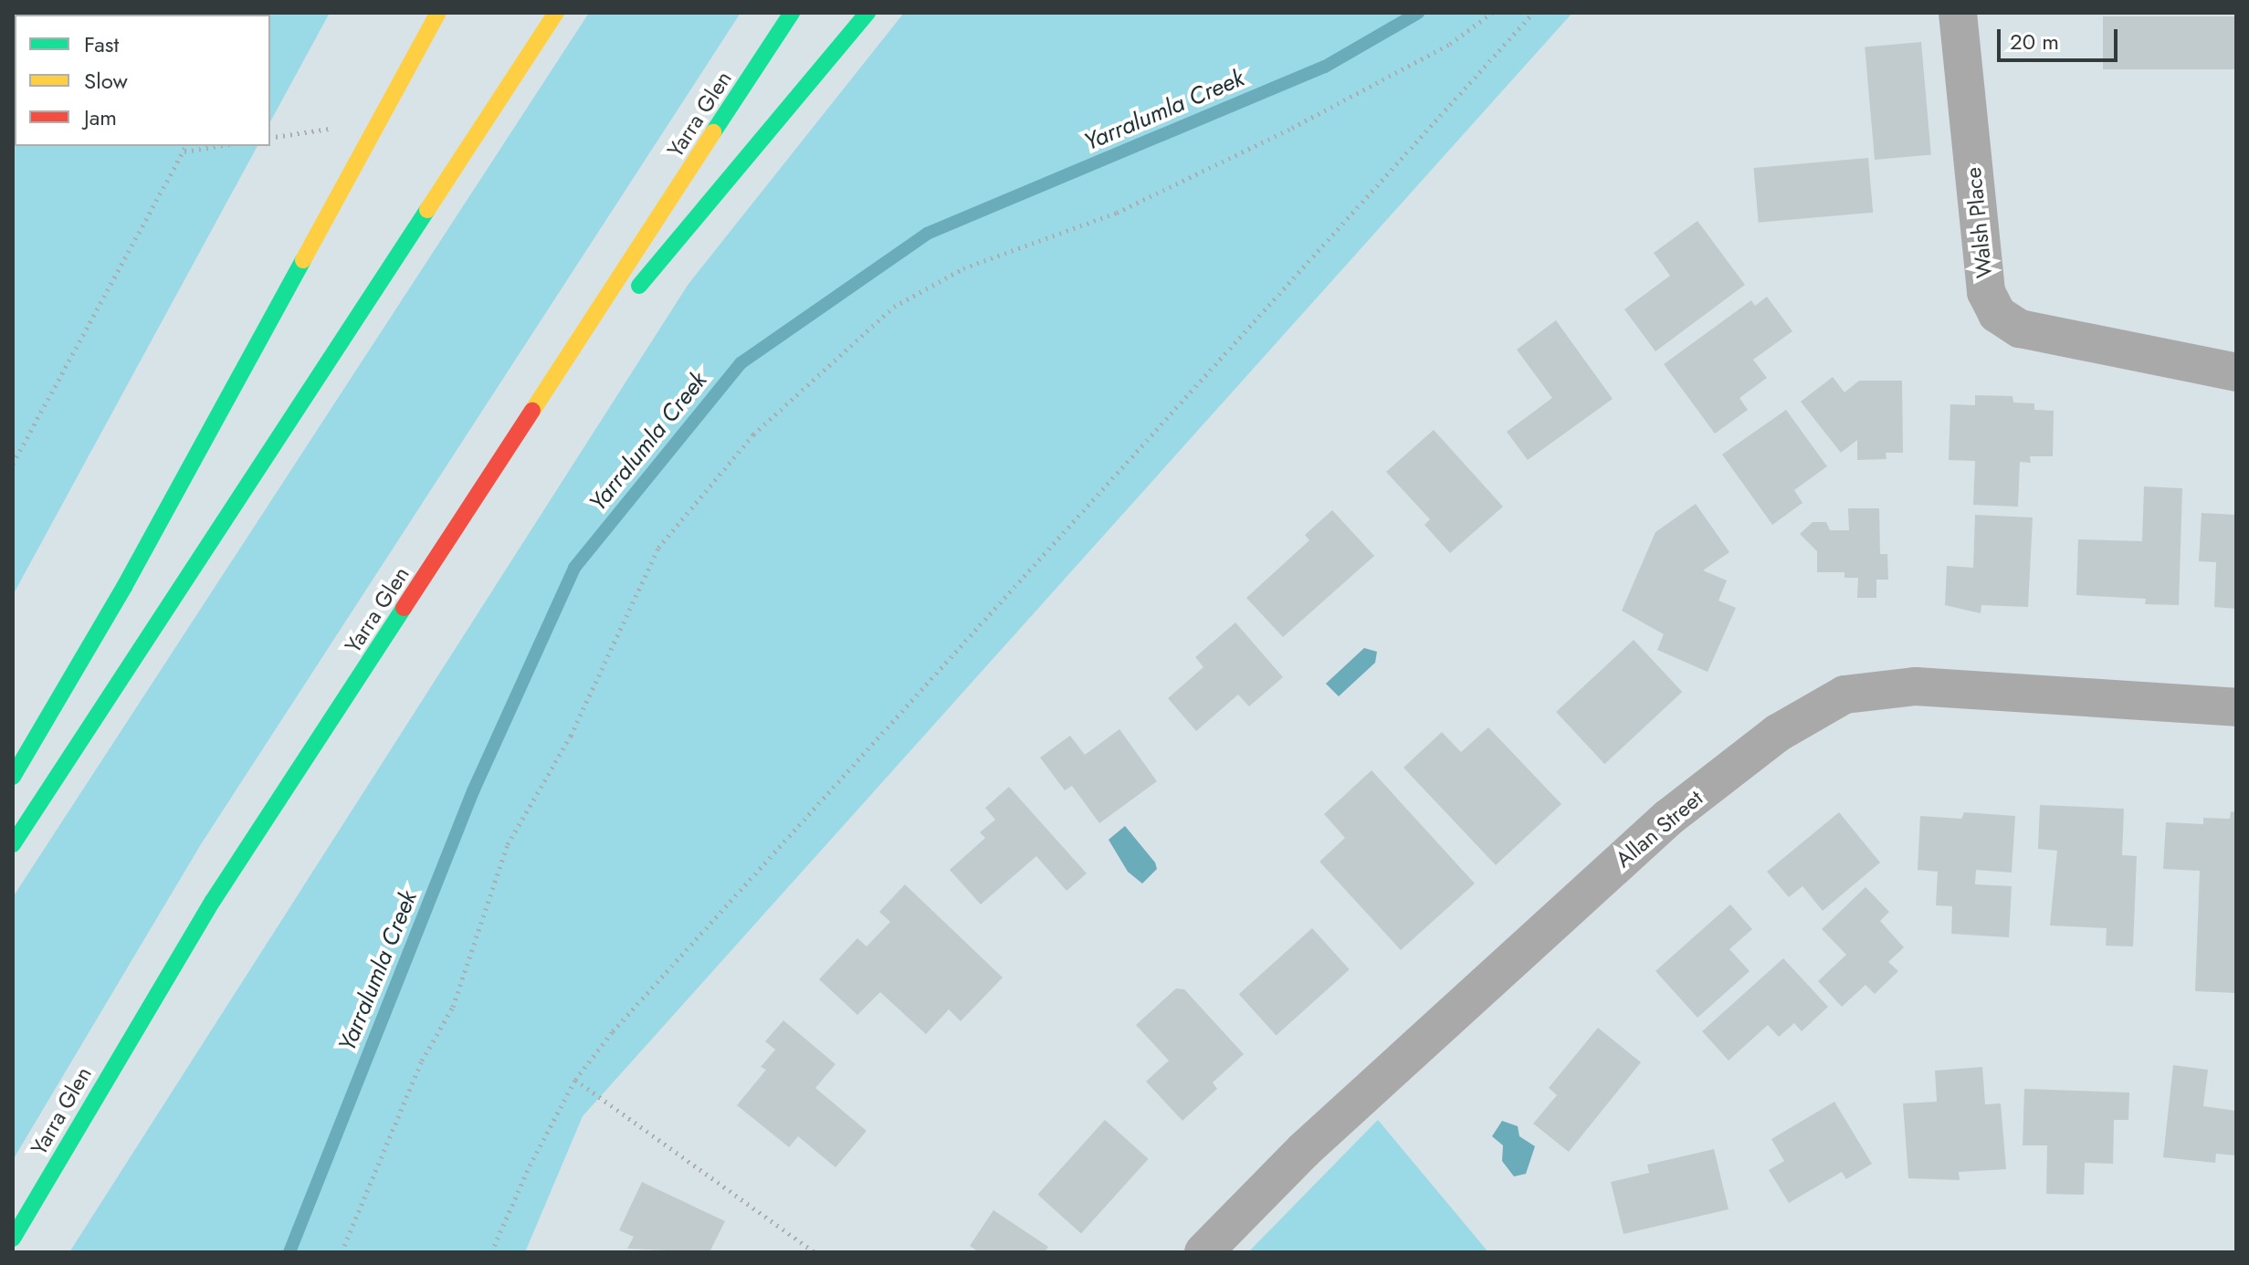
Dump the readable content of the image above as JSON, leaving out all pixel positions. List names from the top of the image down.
{
  "streets": {
    "highway": ["Yarra Glen"],
    "street": ["Walsh Place", "Allan Street"]
  },
  "water": ["Yarralumla Creek"],
  "legend": ["Fast", "Slow", "Jam"],
  "scale_bar": "20 m"
}
